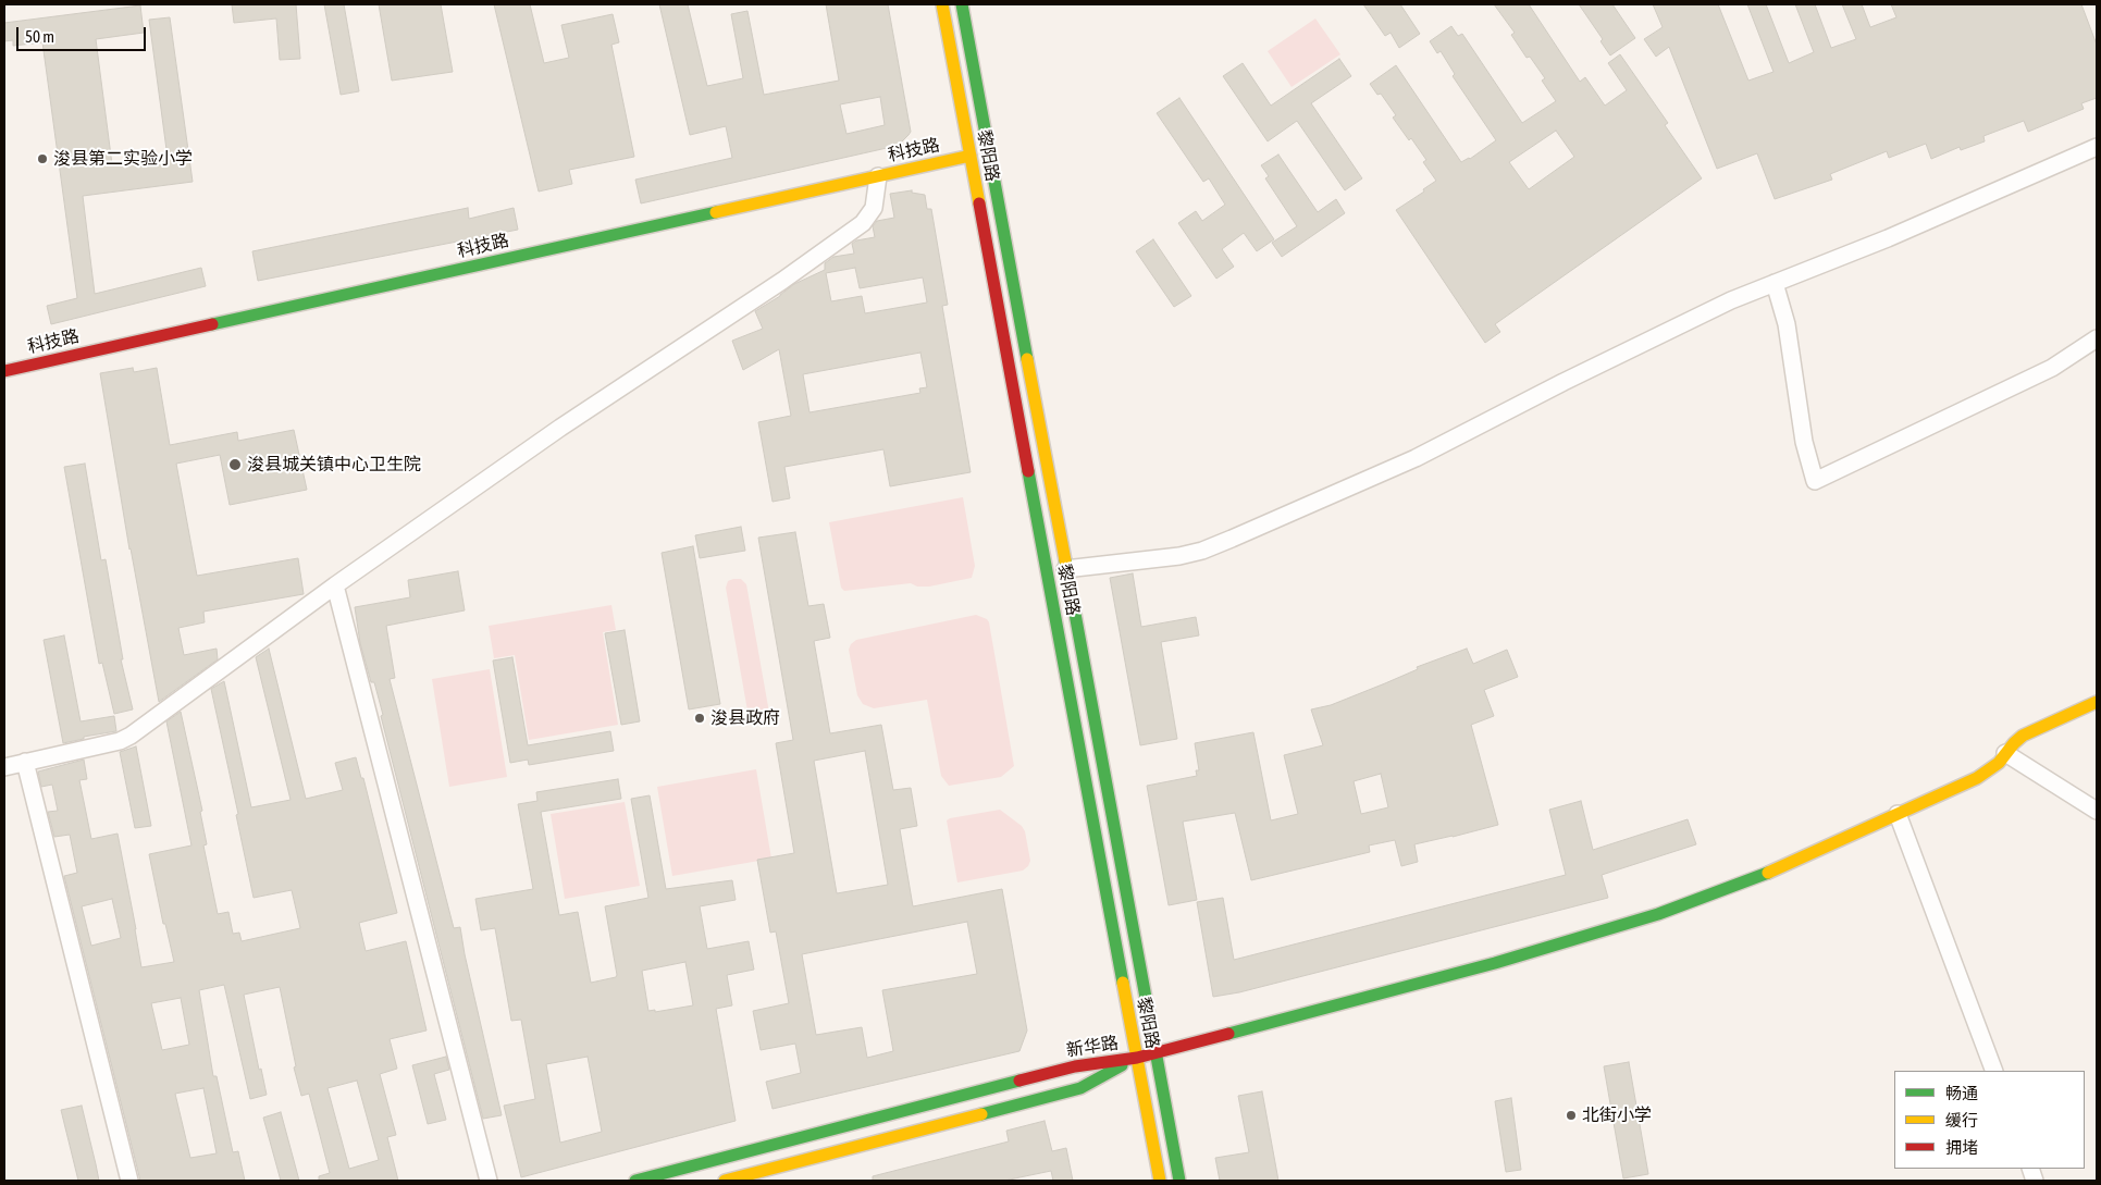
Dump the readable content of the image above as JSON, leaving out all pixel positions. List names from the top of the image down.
{
  "streets": {
    "main road": ["科技路", "黎阳路", "新华路"]
  },
  "crossings": [
    ["科技路", "黎阳路"],
    ["黎阳路", "新华路"]
  ],
  "places": [
    "浚县第二实验小学",
    "浚县城关镇中心卫生院",
    "浚县政府",
    "北街小学"
  ],
  "legend": ["畅通", "缓行", "拥堵"],
  "scale_bar": "50 m"
}
